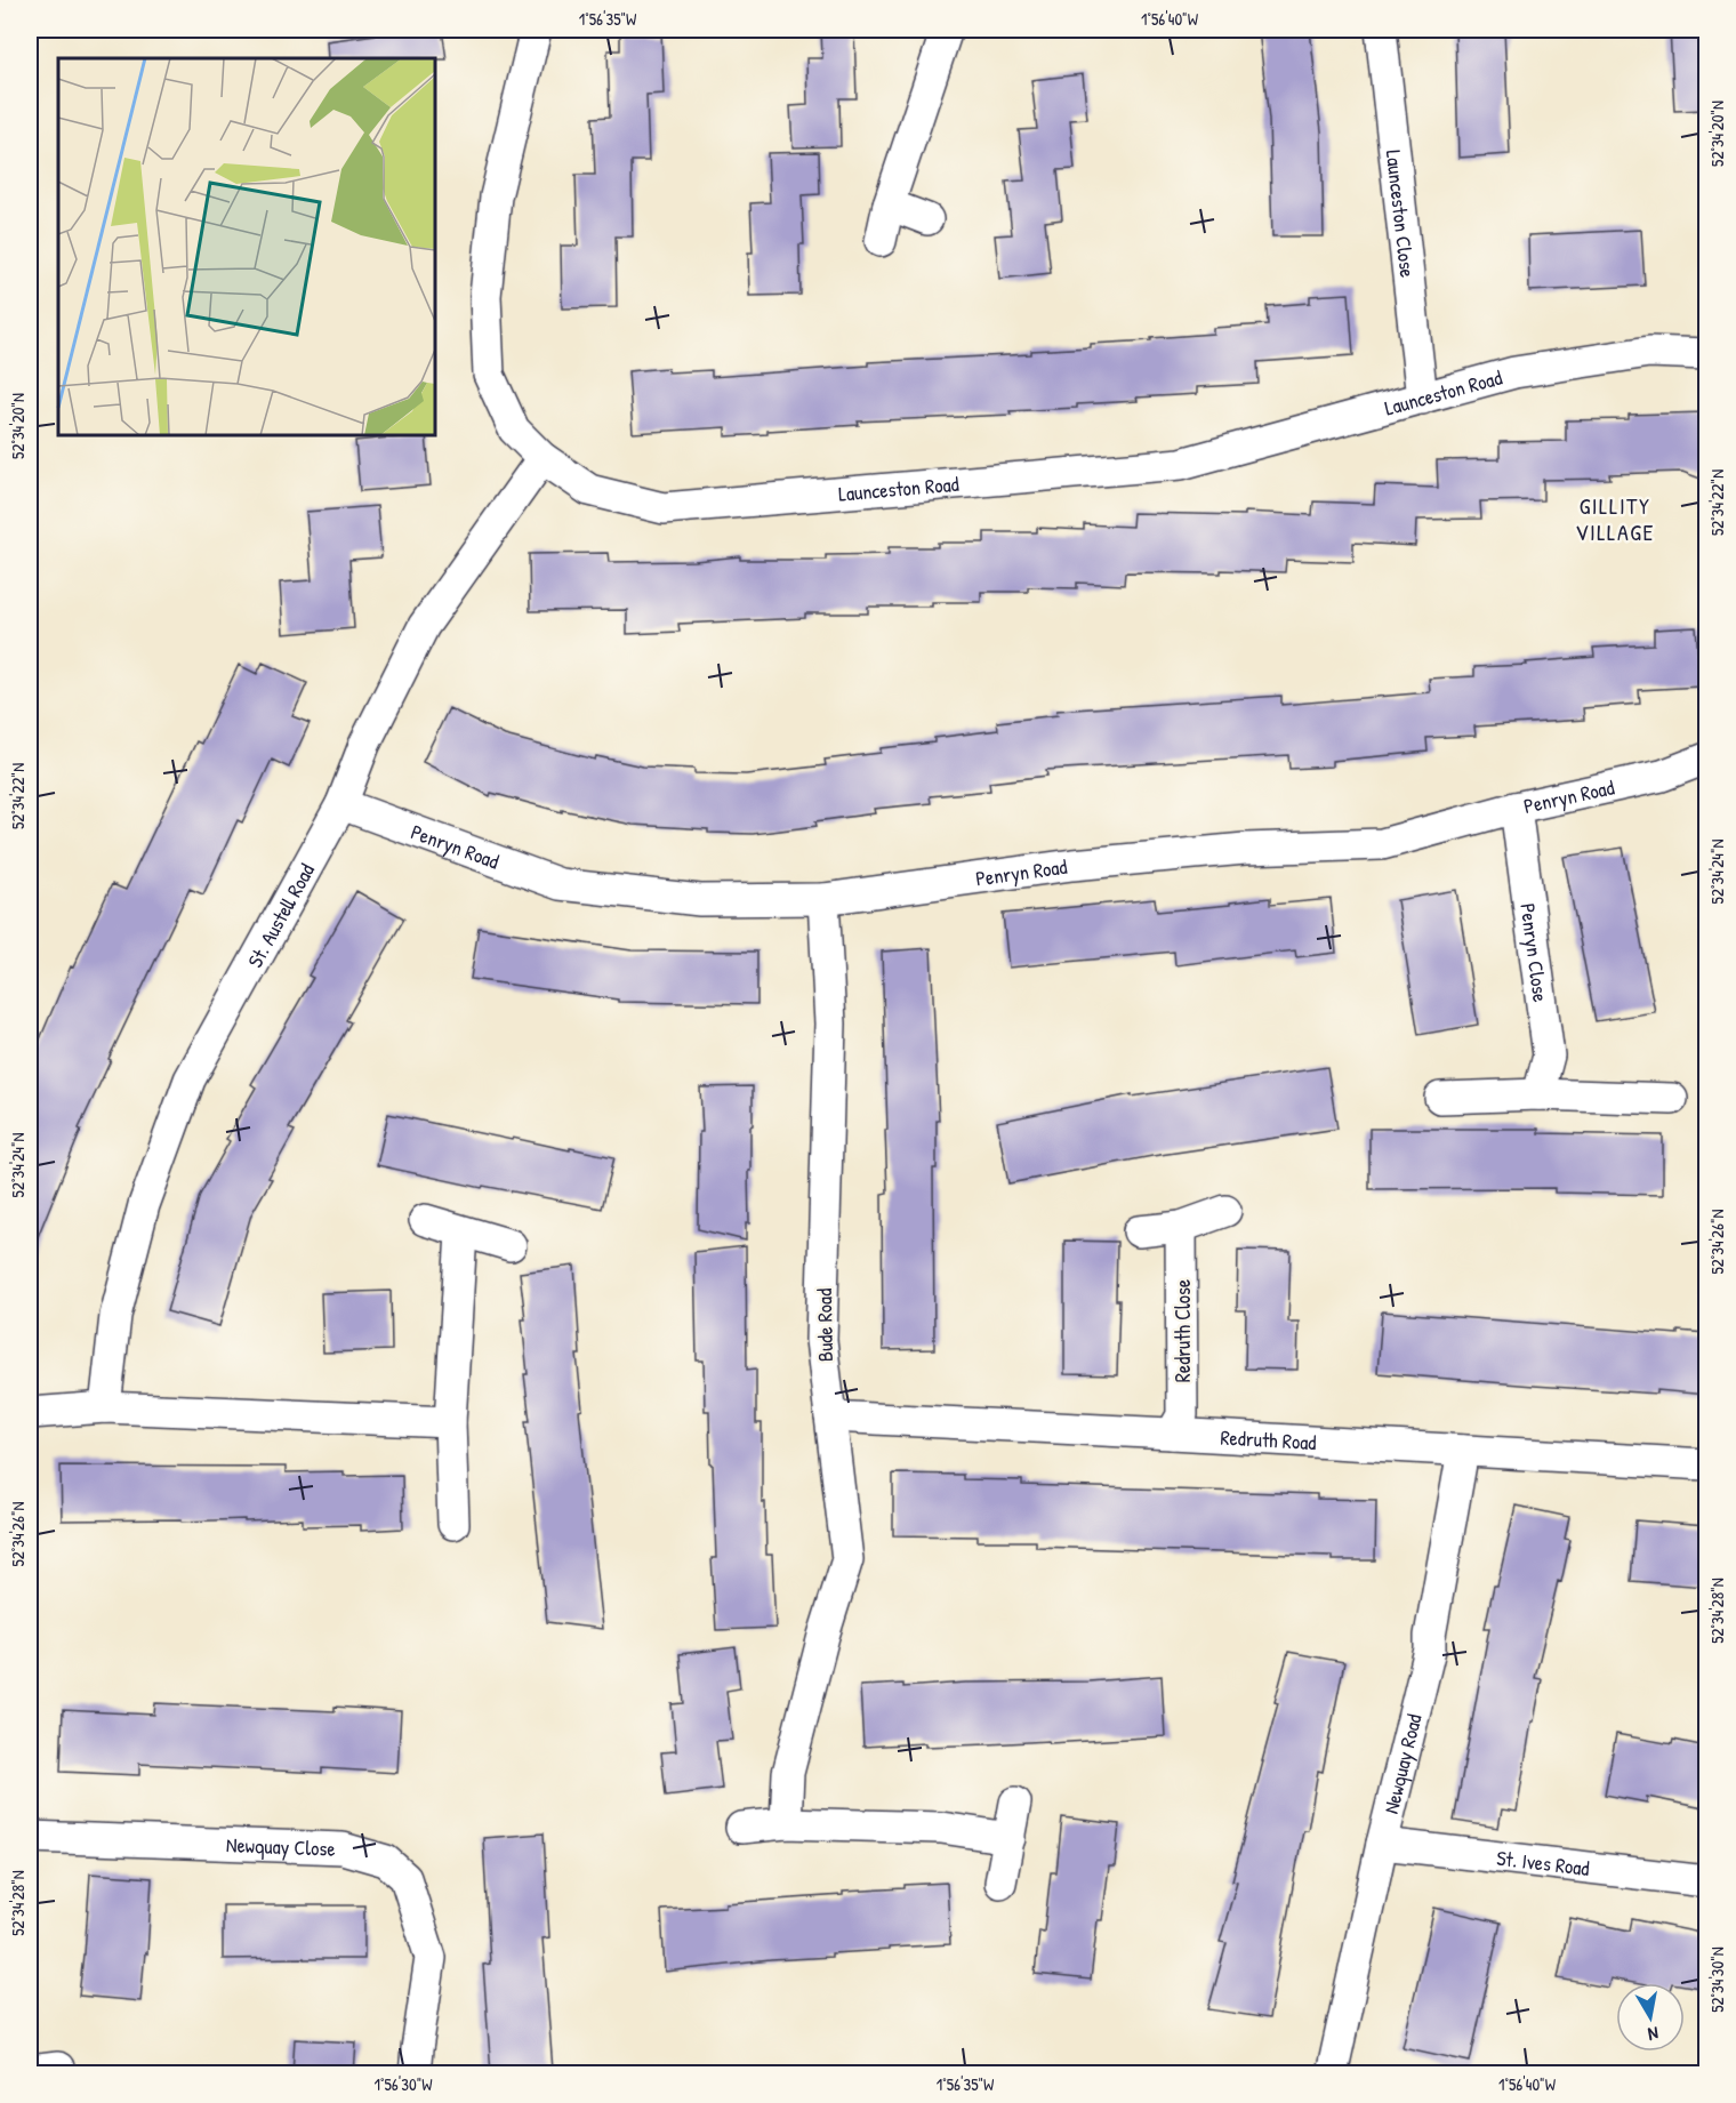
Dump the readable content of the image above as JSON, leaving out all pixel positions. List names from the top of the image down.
{
  "streets": {
    "street": [
      "Launceston Close",
      "Launceston Road",
      "Penryn Road",
      "St. Austell Road",
      "Penryn Close",
      "Bude Road",
      "Redruth Close",
      "Redruth Road",
      "Newquay Road",
      "Newquay Close",
      "St. Ives Road"
    ]
  },
  "crossings": [
    ["Launceston Close", "Launceston Road"],
    ["Launceston Road", "St. Austell Road"],
    ["Penryn Road", "St. Austell Road"],
    ["Penryn Road", "Penryn Close"],
    ["Penryn Road", "Bude Road"],
    ["Bude Road", "Redruth Road"],
    ["Redruth Close", "Redruth Road"],
    ["Redruth Road", "Newquay Road"],
    ["Newquay Road", "St. Ives Road"]
  ],
  "districts": ["GILLITY VILLAGE"],
  "north": "bottom",
  "coordinates": [
    "1°56'35\"W",
    "1°56'40\"W",
    "52°34'20\"N",
    "52°34'22\"N",
    "52°34'24\"N",
    "52°34'26\"N",
    "52°34'28\"N",
    "52°34'30\"N",
    "1°56'30\"W"
  ]
}
